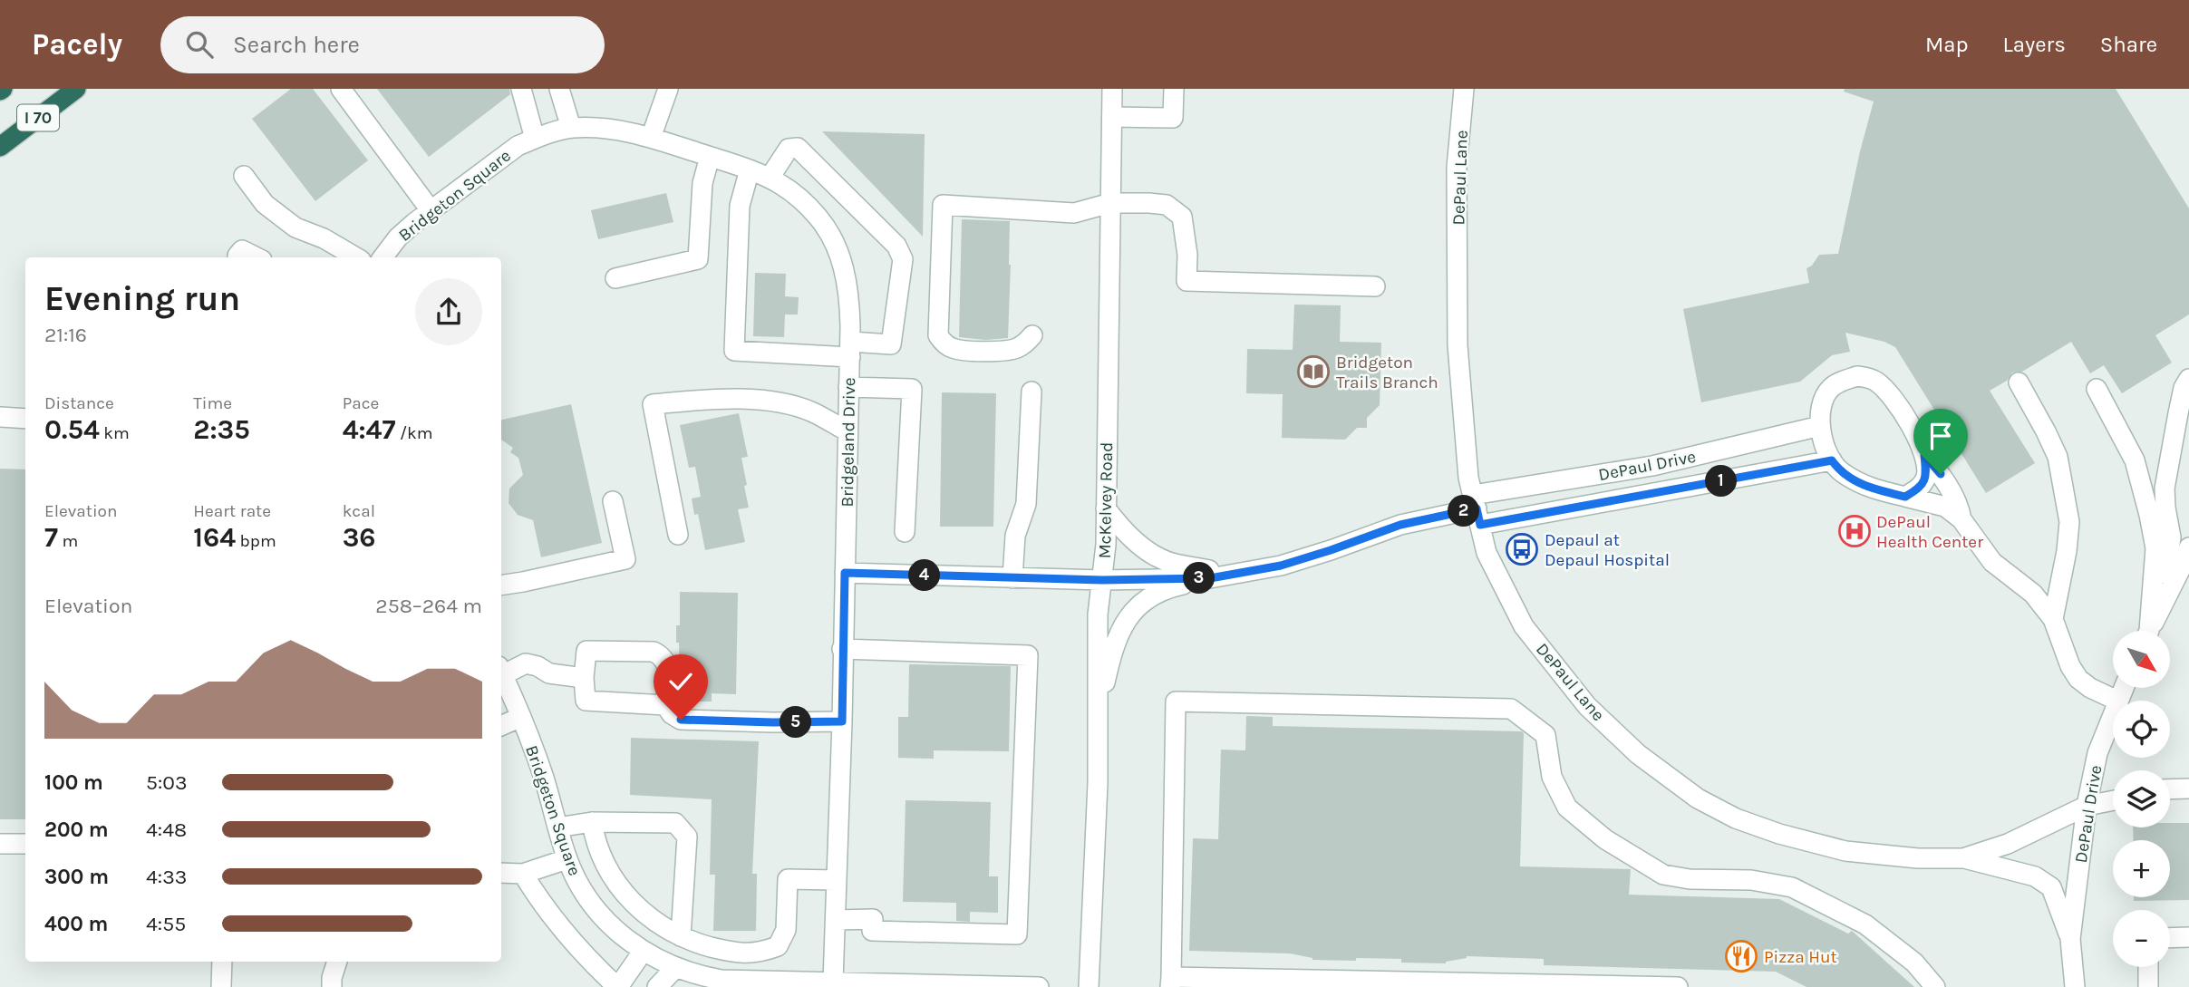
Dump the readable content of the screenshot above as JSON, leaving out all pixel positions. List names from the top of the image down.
{
  "streets": {
    "highway": ["I 70"],
    "street": [
      "DePaul Lane",
      "Bridgeton Square",
      "Bridgeland Drive",
      "DePaul Drive",
      "McKelvey Road"
    ]
  },
  "crossings": [
    ["DePaul Lane", "DePaul Drive"],
    ["Bridgeton Square", "Bridgeland Drive"],
    ["Bridgeland Drive", "DePaul Drive"],
    ["DePaul Drive", "McKelvey Road"]
  ],
  "places": {
    "library": ["Bridgeton Trails Branch"],
    "hospital": ["DePaul Health Center"],
    "bus stop": ["Depaul at Depaul Hospital"],
    "restaurant": ["Pizza Hut"]
  },
  "north": "bottom right",
  "page": {
    "header": "Pacely",
    "search": "Search here",
    "nav": ["Map", "Layers", "Share"],
    "heading": ["Evening run", "21:16"],
    "stats": [
      ["Distance", "0.54 km"],
      ["Time", "2:35"],
      ["Pace", "4:47 /km"],
      ["Elevation", "7 m"],
      ["Heart rate", "164 bpm"],
      ["kcal", "36"]
    ],
    "pins": [
      "1",
      "2",
      "4",
      "3",
      "5"
    ],
    "chart": ["Elevation", "258–264 m"],
    "map_buttons": ["+", "−"],
    "list": [
      {
        "name": "100 m",
        "note": "5:03"
      },
      {
        "name": "200 m",
        "note": "4:48"
      },
      {
        "name": "300 m",
        "note": "4:33"
      },
      {
        "name": "400 m",
        "note": "4:55"
      }
    ]
  }
}
